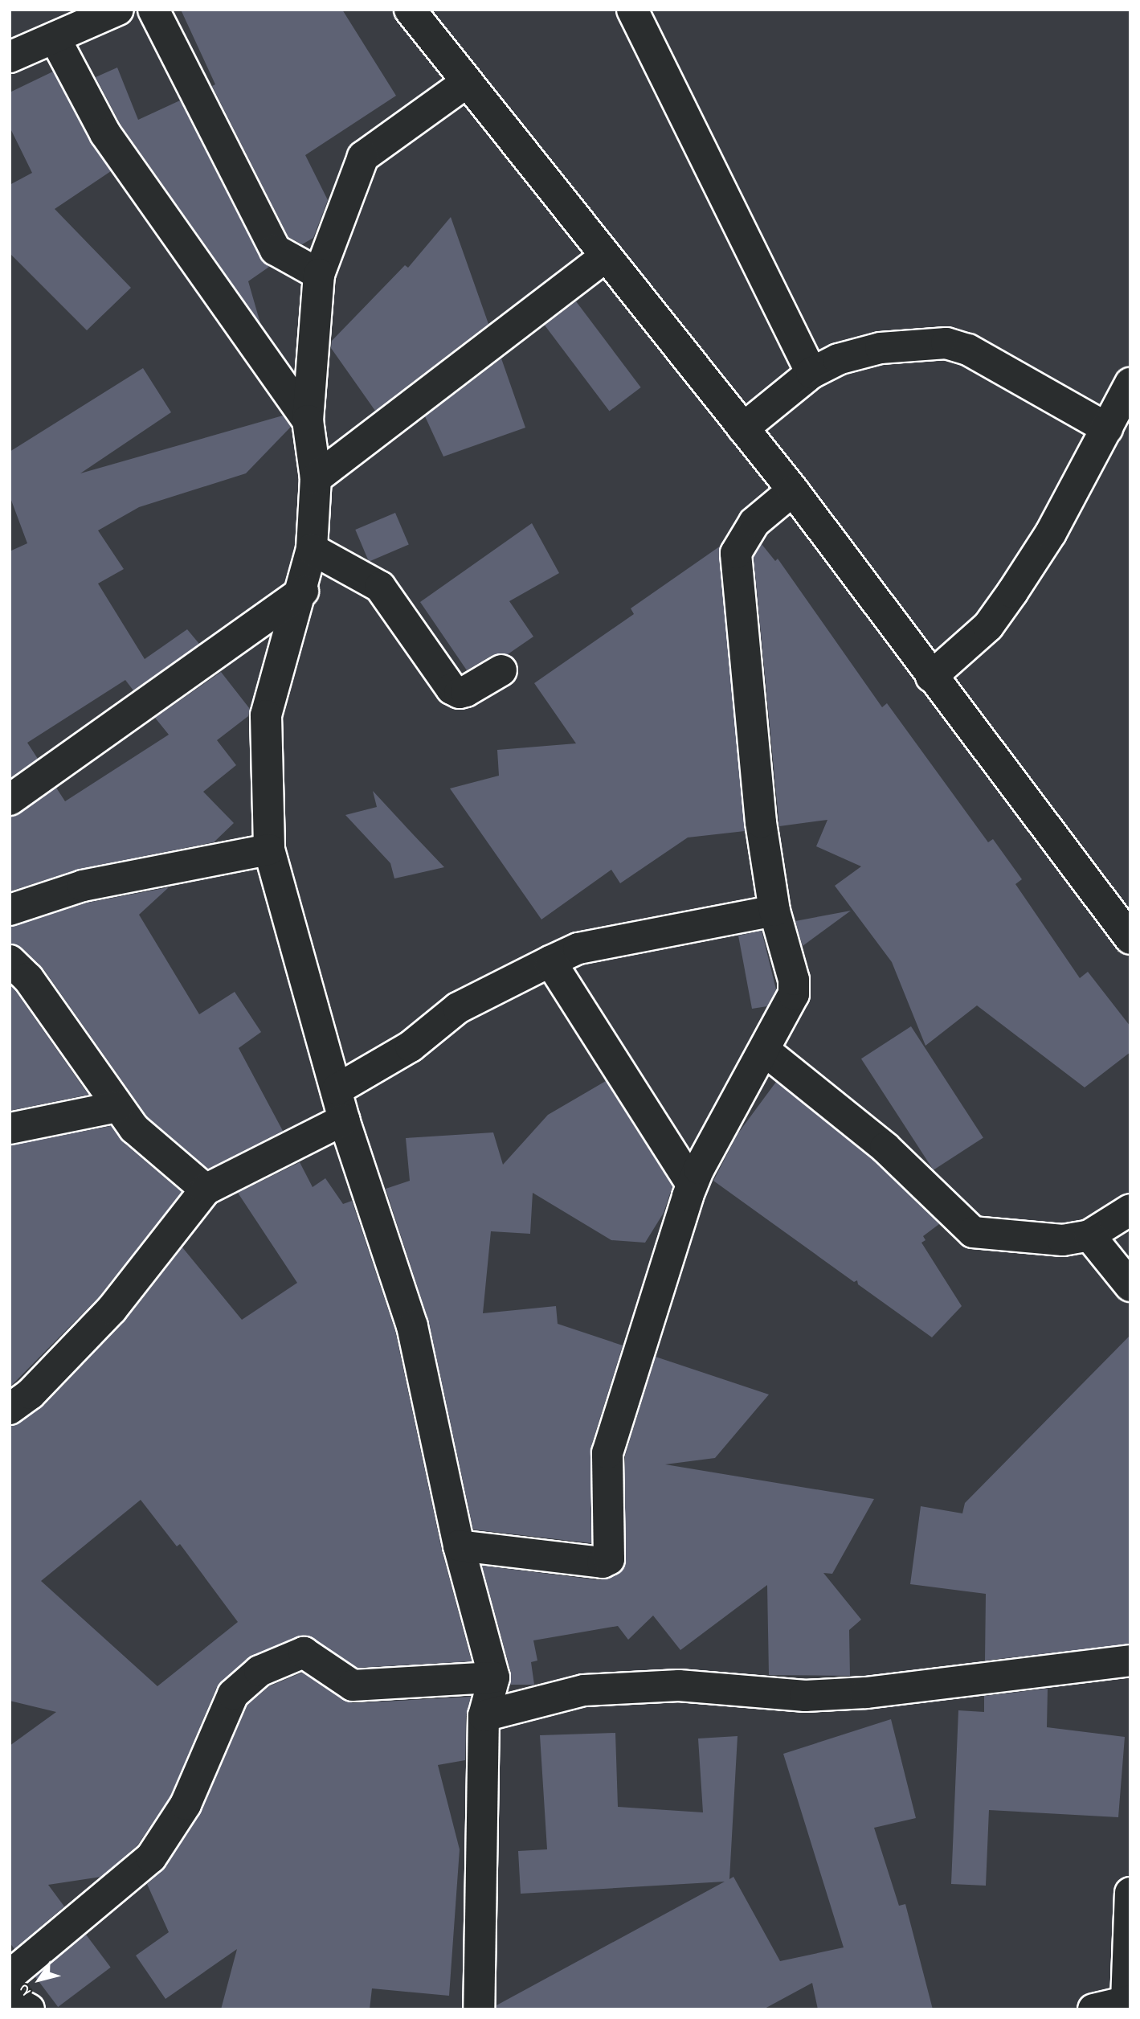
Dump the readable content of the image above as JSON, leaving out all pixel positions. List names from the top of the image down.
{
  "north": "bottom left"
}
